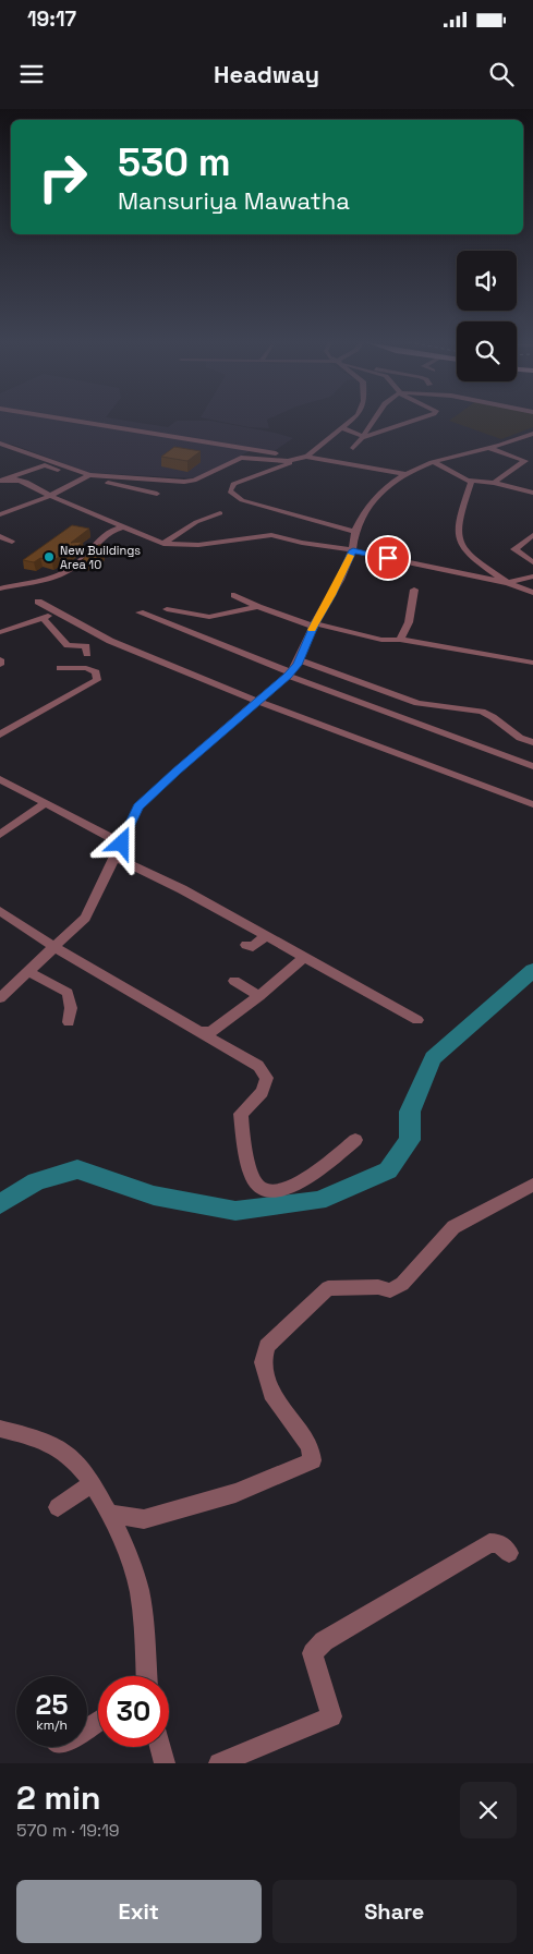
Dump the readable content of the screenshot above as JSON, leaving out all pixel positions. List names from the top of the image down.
{
  "places": ["New Buildings Area 10"],
  "page": {
    "status": "19:17",
    "header": "Headway",
    "turn": ["530 m", "Mansuriya Mawatha"],
    "speed": "25 km/h",
    "limit": "30",
    "heading": ["2 min", "570 m · 19:19"],
    "buttons": ["Exit", "Share"]
  }
}
